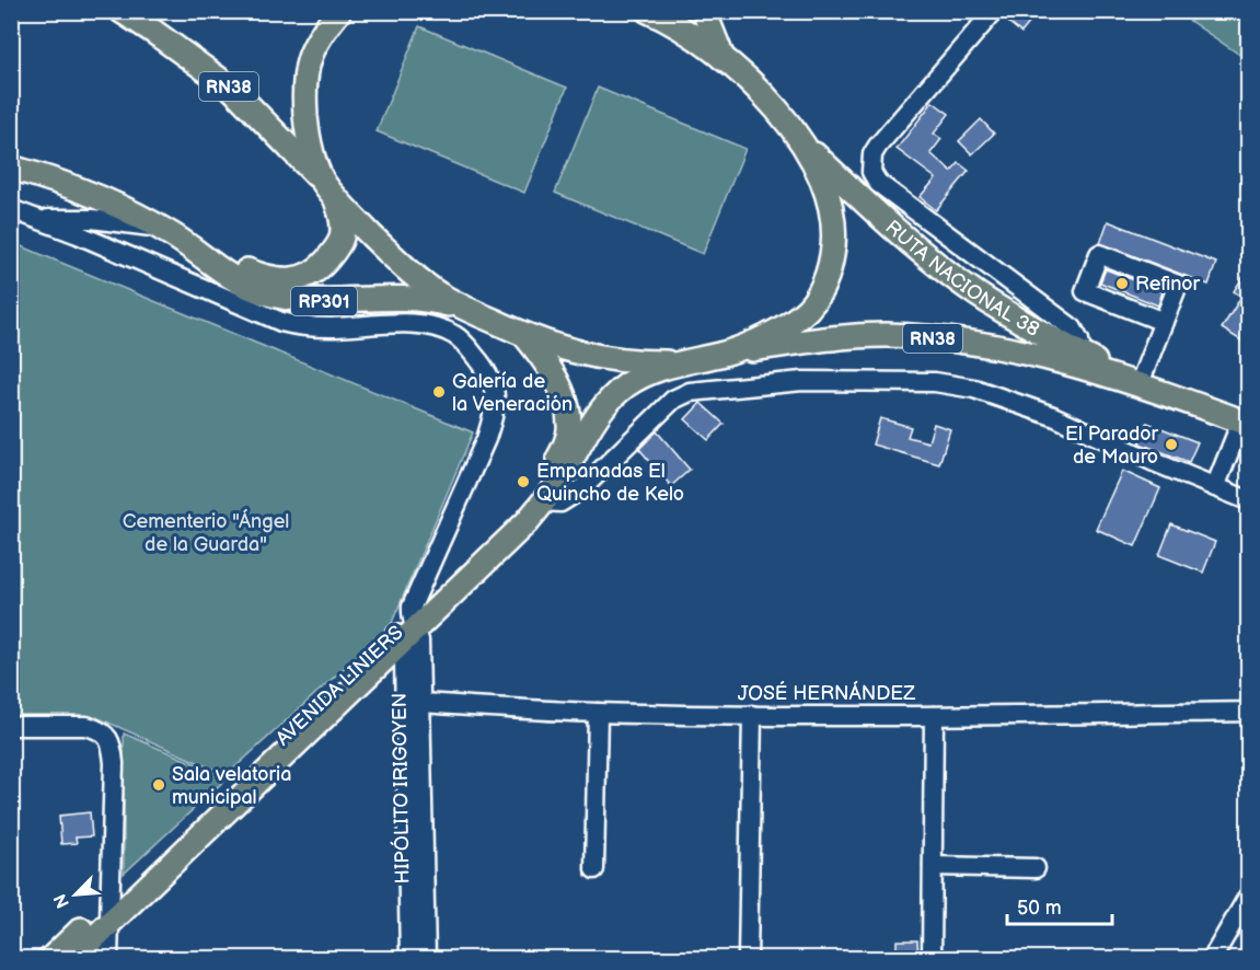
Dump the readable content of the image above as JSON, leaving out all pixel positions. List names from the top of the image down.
{
  "streets": {
    "main road": [
      "RN38",
      "RUTA NACIONAL 38",
      "RP301",
      "AVENIDA LINIERS"
    ],
    "street": ["JOSÉ HERNÁNDEZ", "HIPÓLITO IRIGOYEN"]
  },
  "crossings": [
    ["RN38", "RUTA NACIONAL 38"],
    ["RN38", "RP301"],
    ["AVENIDA LINIERS", "HIPÓLITO IRIGOYEN"],
    ["JOSÉ HERNÁNDEZ", "HIPÓLITO IRIGOYEN"]
  ],
  "parks": ["Cementerio \"Ángel de la Guarda\""],
  "places": [
    "Refinor",
    "Galería de la Veneración",
    "El Parador de Mauro",
    "Empanadas El Quincho de Kelo",
    "Sala velatoria municipal"
  ],
  "scale_bar": "50 m",
  "north": "bottom left"
}
